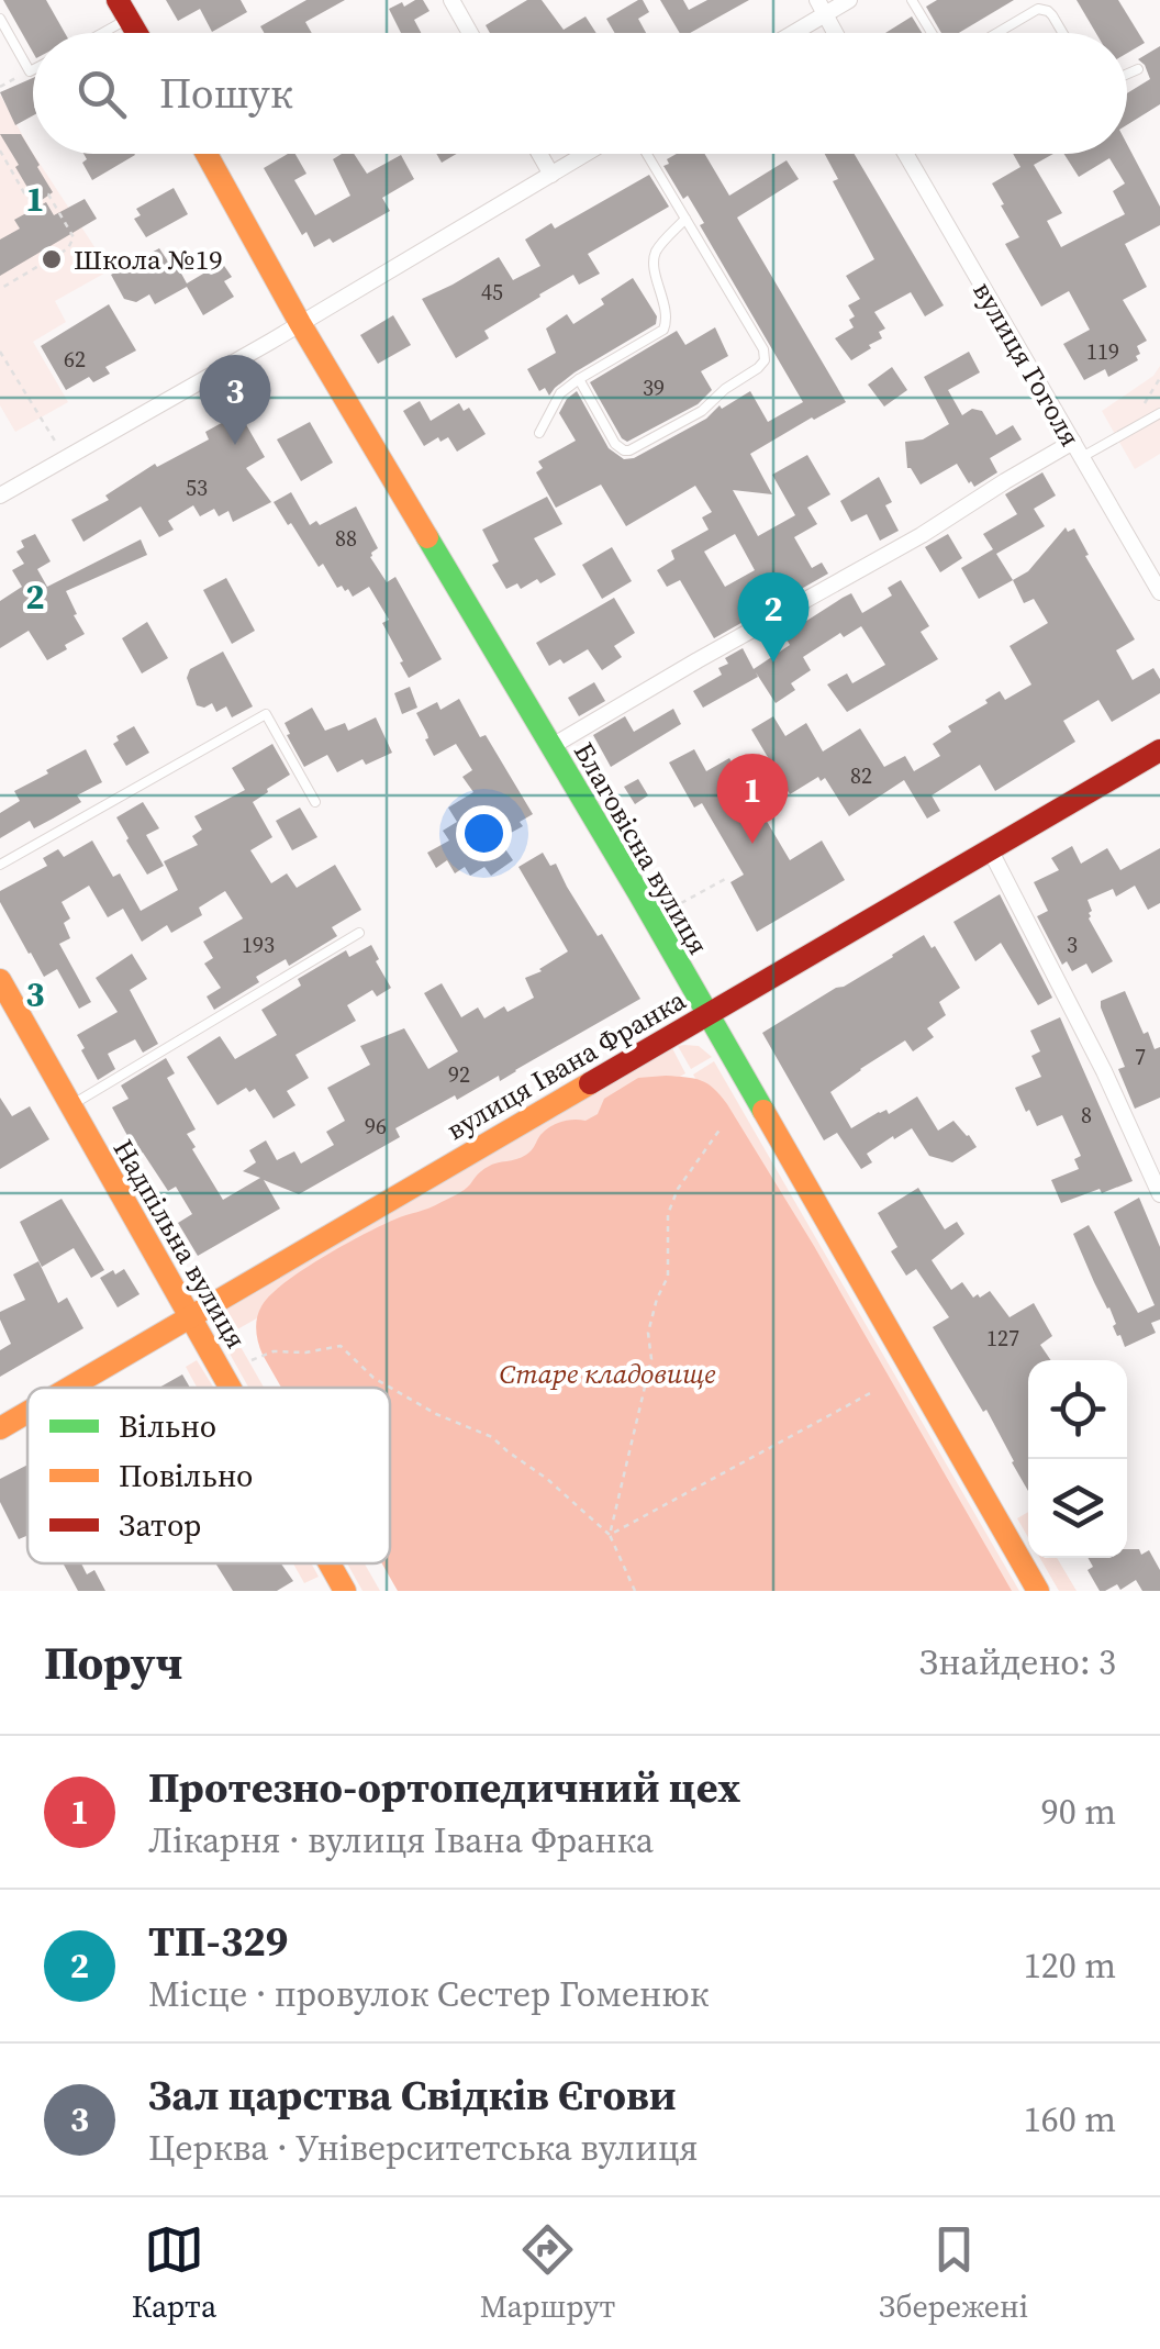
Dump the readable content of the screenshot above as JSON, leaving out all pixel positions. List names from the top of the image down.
{
  "streets": {
    "main road": ["Благовісна вулиця", "вулиця Івана Франка", "Надпільна вулиця"],
    "street": ["вулиця Гоголя"]
  },
  "crossings": [
    ["Благовісна вулиця", "вулиця Івана Франка"],
    ["вулиця Івана Франка", "Надпільна вулиця"]
  ],
  "parks": ["Старе кладовище"],
  "places": ["Школа №19"],
  "house_numbers": [
    "45",
    "119",
    "62",
    "39",
    "53",
    "88",
    "82",
    "193",
    "3",
    "7",
    "92",
    "8",
    "96",
    "127"
  ],
  "legend": ["Вільно", "Повільно", "Затор"],
  "page": {
    "search": "Пошук",
    "pins": ["3", "2", "1"],
    "heading": ["Поруч", "Знайдено: 3"],
    "list": [
      {
        "mark": "1",
        "name": "Протезно-ортопедичний цех",
        "note": "Лікарня · вулиця Івана Франка",
        "value": "90 m"
      },
      {
        "mark": "2",
        "name": "ТП-329",
        "note": "Місце · провулок Сестер Гоменюк",
        "value": "120 m"
      },
      {
        "mark": "3",
        "name": "Зал царства Свідків Єгови",
        "note": "Церква · Університетська вулиця",
        "value": "160 m"
      }
    ],
    "nav": ["Карта", "Маршрут", "Збережені"]
  },
  "grid": {
    "rows": ["1", "2", "3"]
  }
}
